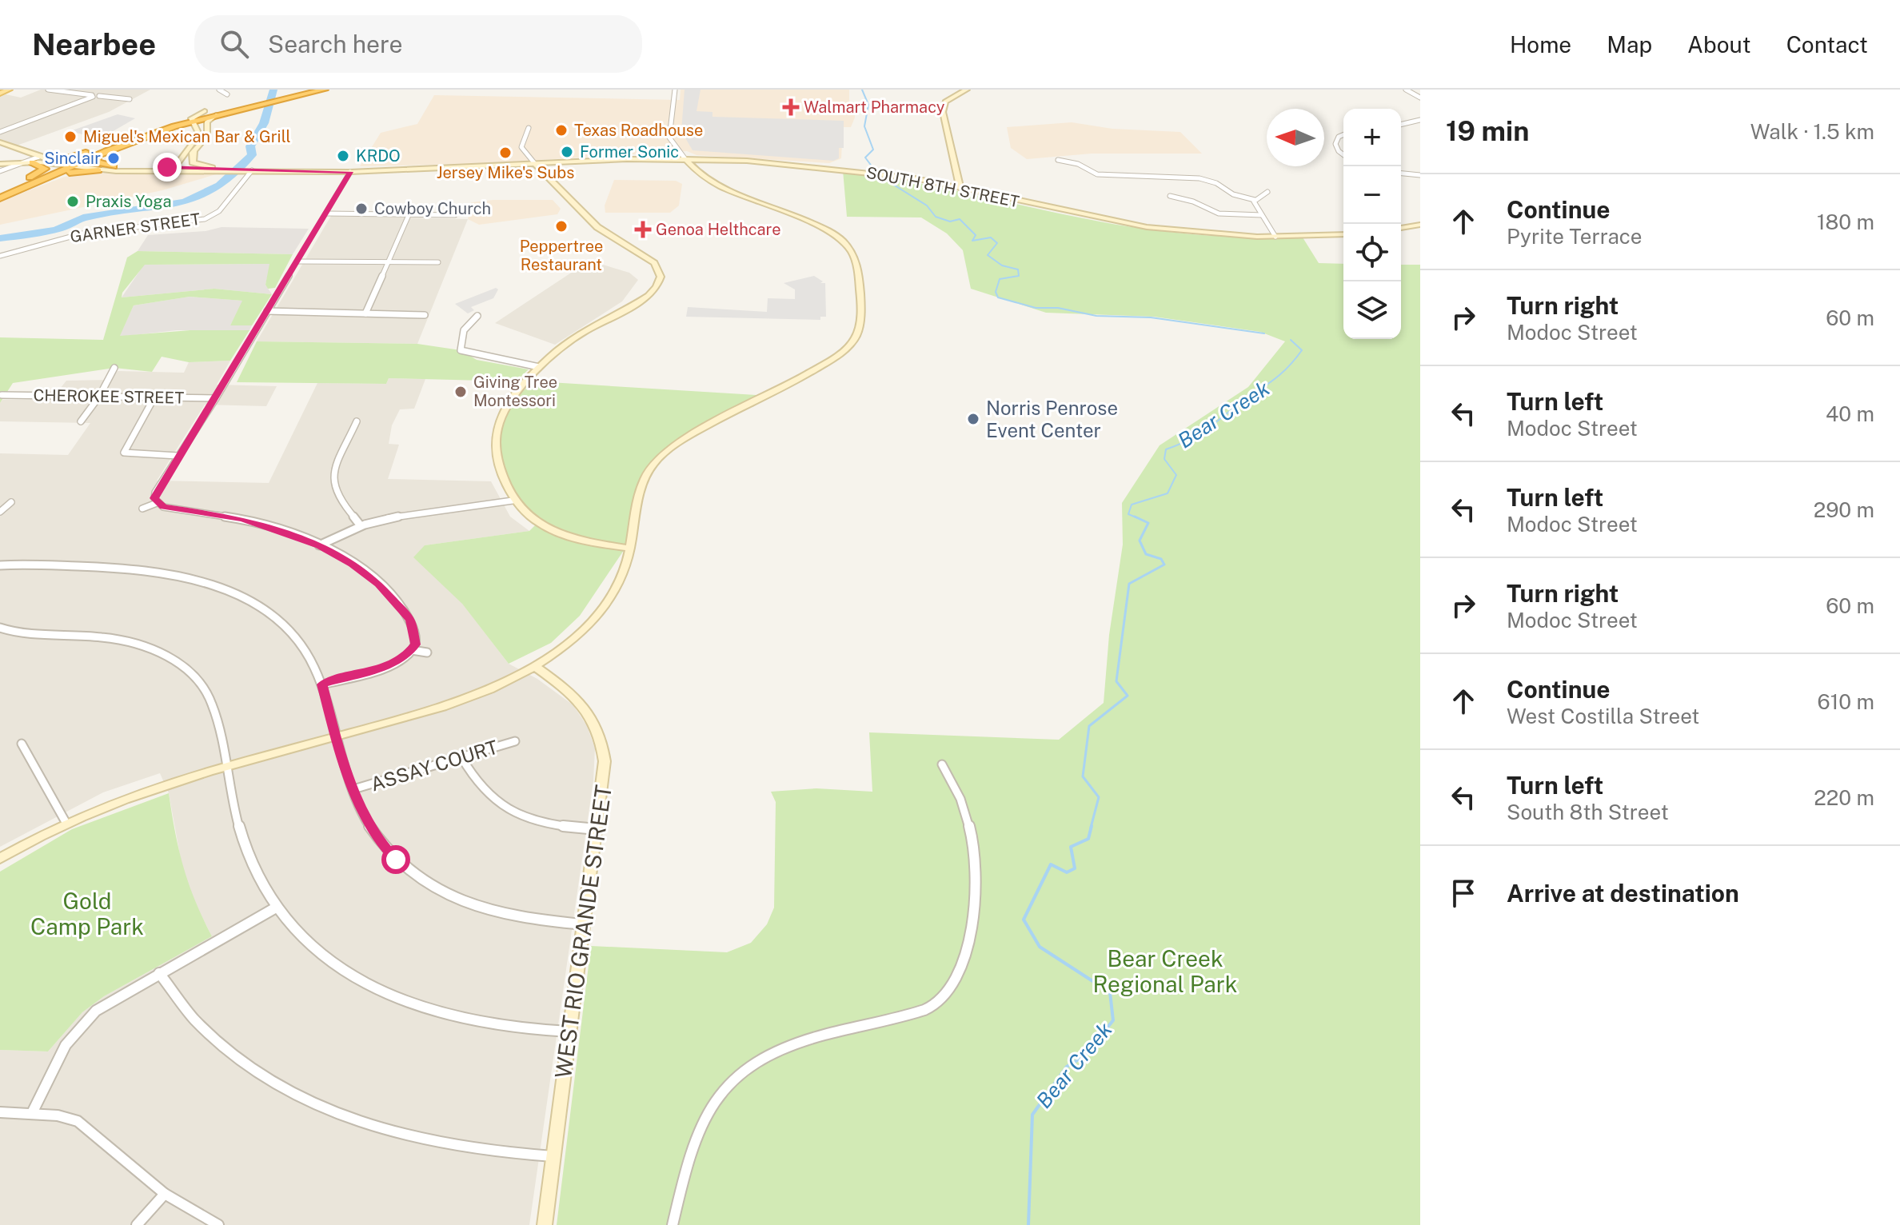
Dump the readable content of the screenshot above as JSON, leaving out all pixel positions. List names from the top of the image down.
{
  "streets": {
    "street": [
      "SOUTH 8TH STREET",
      "GARNER STREET",
      "CHEROKEE STREET",
      "ASSAY COURT",
      "WEST RIO GRANDE STREET"
    ]
  },
  "crossings": [
    ["SOUTH 8TH STREET", "GARNER STREET"]
  ],
  "water": ["Bear Creek"],
  "parks": ["Gold Camp Park", "Bear Creek Regional Park"],
  "places": {
    "health": ["Walmart Pharmacy", "Genoa Helthcare"],
    "other": [
      "Texas Roadhouse",
      "Miguel's Mexican Bar & Grill",
      "Former Sonic",
      "Jersey Mike's Subs",
      "KRDO",
      "Sinclair",
      "Praxis Yoga",
      "Cowboy Church",
      "Peppertree Restaurant",
      "Giving Tree Montessori",
      "Norris Penrose Event Center"
    ]
  },
  "north": "left",
  "page": {
    "header": "Nearbee",
    "search": "Search here",
    "nav": [
      "Home",
      "Map",
      "About",
      "Contact"
    ],
    "heading": ["19 min", "Walk · 1.5 km"],
    "map_buttons": ["+", "−"],
    "list": [
      ["Continue", "Pyrite Terrace", "180 m"],
      ["Turn right", "Modoc Street", "60 m"],
      ["Turn left", "Modoc Street", "40 m"],
      ["Turn left", "Modoc Street", "290 m"],
      ["Turn right", "Modoc Street", "60 m"],
      ["Continue", "West Costilla Street", "610 m"],
      ["Turn left", "South 8th Street", "220 m"],
      "Arrive at destination"
    ]
  }
}
